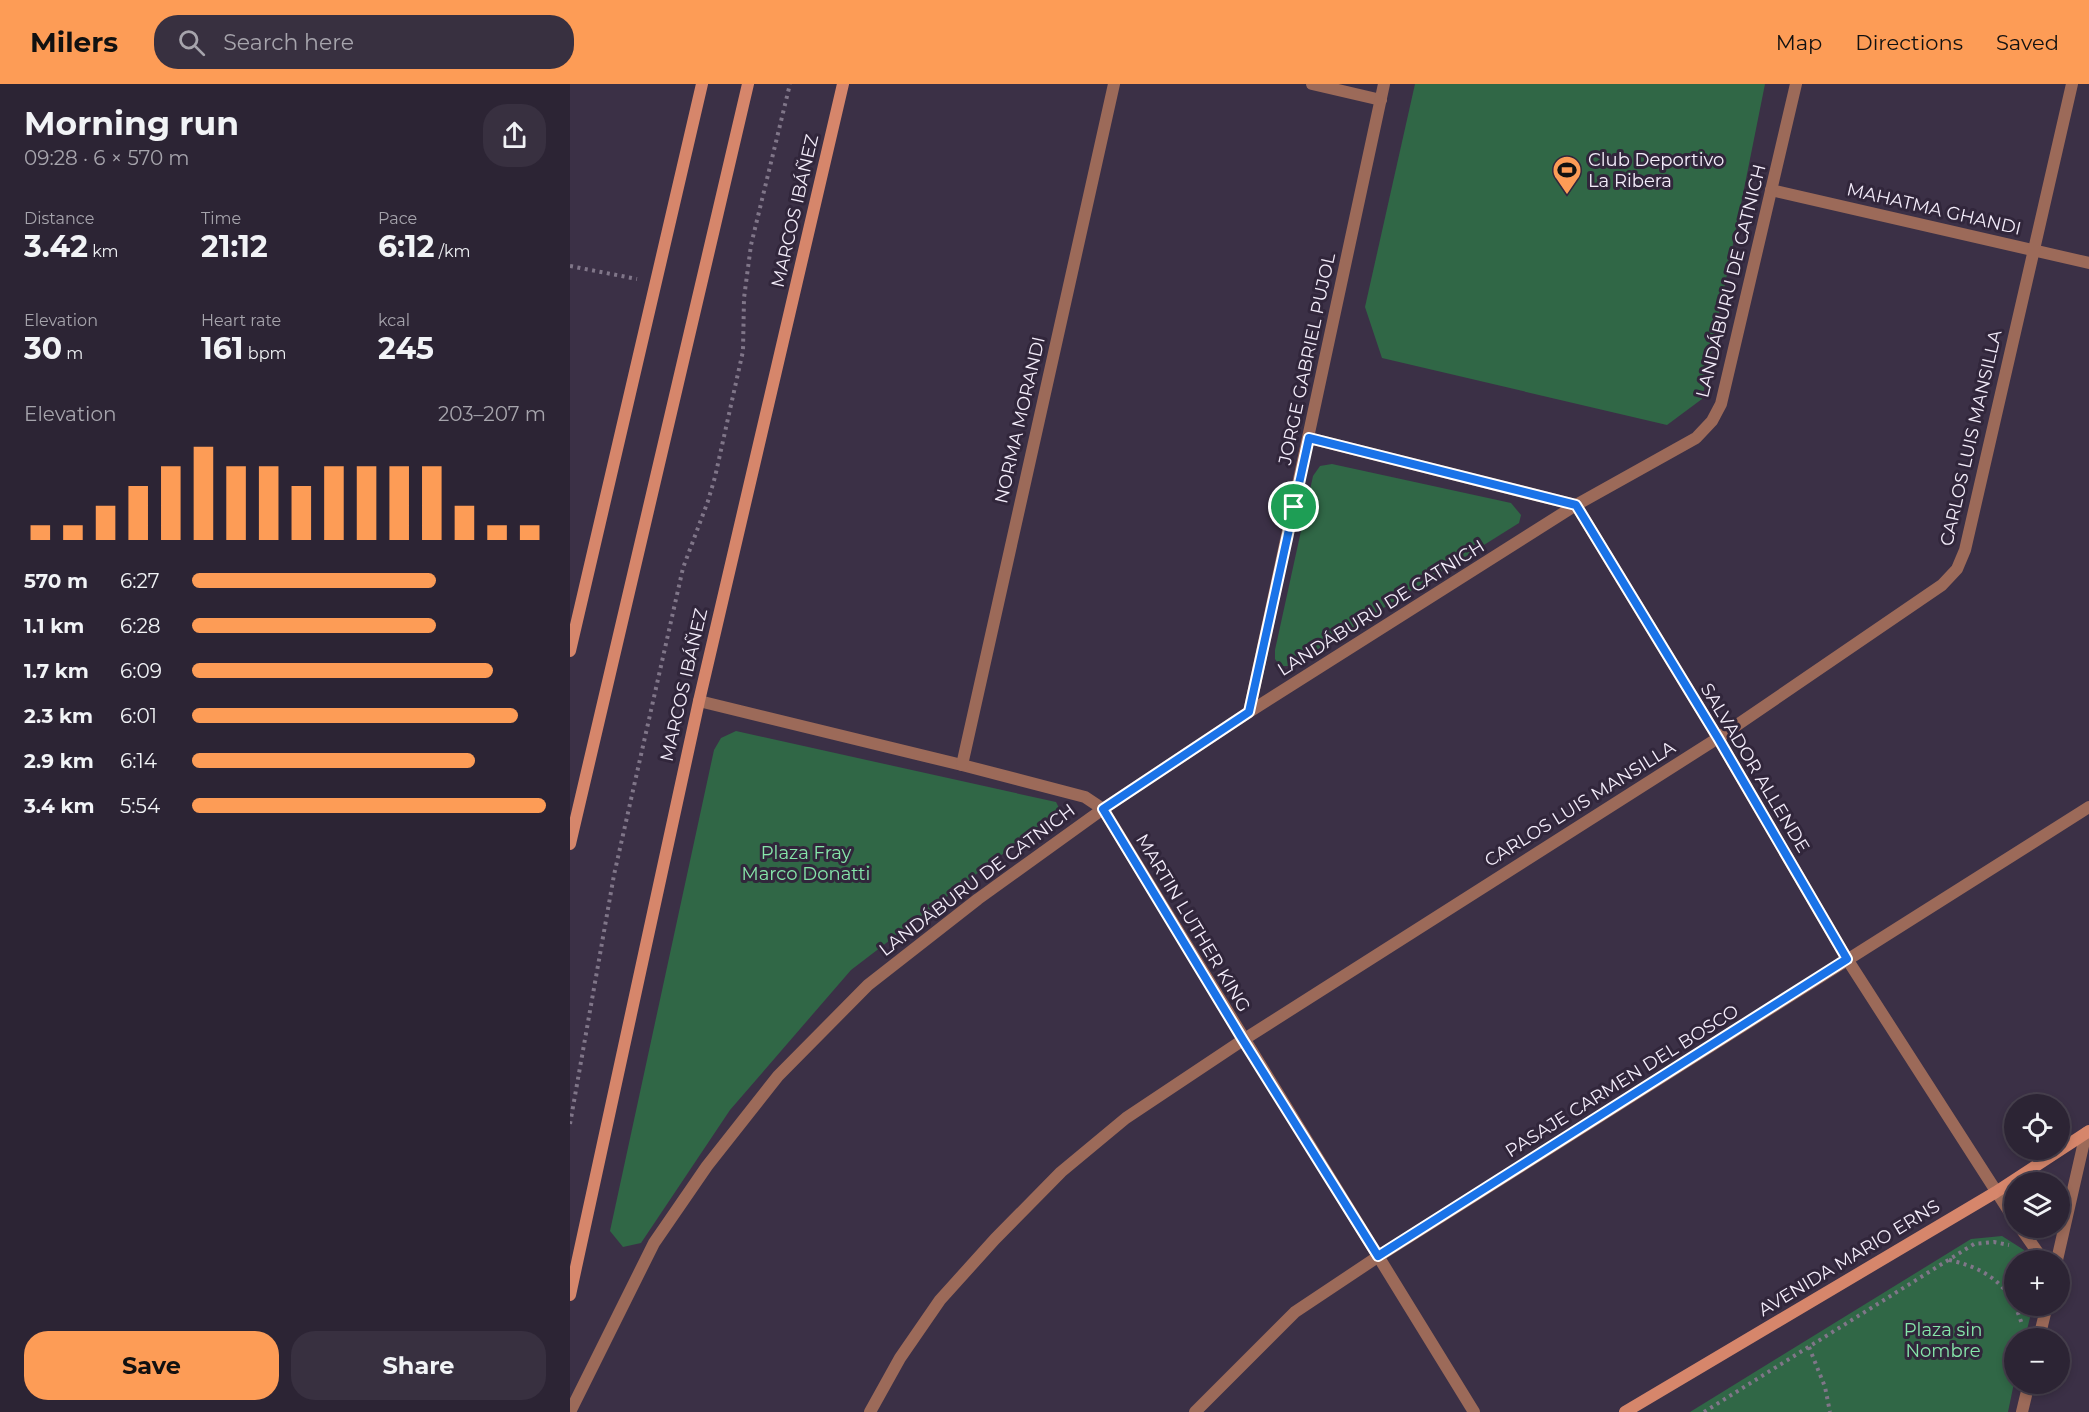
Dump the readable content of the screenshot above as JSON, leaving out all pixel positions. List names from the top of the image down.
{
  "streets": {
    "street": [
      "MAHATMA GHANDI",
      "MARCOS IBÁÑEZ",
      "LANDÁBURU DE CATNICH",
      "JORGE GABRIEL PUJOL",
      "NORMA MORANDI",
      "CARLOS LUIS MANSILLA",
      "SALVADOR ALLENDE",
      "MARTIN LUTHER KING",
      "PASAJE CARMEN DEL BOSCO",
      "AVENIDA MARIO ERNS"
    ]
  },
  "crossings": [
    ["MAHATMA GHANDI", "LANDÁBURU DE CATNICH"],
    ["MAHATMA GHANDI", "CARLOS LUIS MANSILLA"],
    ["LANDÁBURU DE CATNICH", "JORGE GABRIEL PUJOL"],
    ["LANDÁBURU DE CATNICH", "SALVADOR ALLENDE"],
    ["LANDÁBURU DE CATNICH", "MARTIN LUTHER KING"],
    ["CARLOS LUIS MANSILLA", "SALVADOR ALLENDE"],
    ["CARLOS LUIS MANSILLA", "MARTIN LUTHER KING"],
    ["SALVADOR ALLENDE", "PASAJE CARMEN DEL BOSCO"],
    ["SALVADOR ALLENDE", "AVENIDA MARIO ERNS"],
    ["MARTIN LUTHER KING", "PASAJE CARMEN DEL BOSCO"]
  ],
  "parks": ["Plaza Fray Marco Donatti", "Plaza sin Nombre"],
  "places": {
    "sports": ["Club Deportivo La Ribera"]
  },
  "page": {
    "header": "Milers",
    "search": "Search here",
    "nav": ["Map", "Directions", "Saved"],
    "heading": ["Morning run", "09:28 · 6 × 570 m"],
    "stats": [
      ["Distance", "3.42 km"],
      ["Time", "21:12"],
      ["Pace", "6:12 /km"],
      ["Elevation", "30 m"],
      ["Heart rate", "161 bpm"],
      ["kcal", "245"]
    ],
    "chart": ["Elevation", "203–207 m"],
    "list": [
      {
        "name": "570 m",
        "note": "6:27"
      },
      {
        "name": "1.1 km",
        "note": "6:28"
      },
      {
        "name": "1.7 km",
        "note": "6:09"
      },
      {
        "name": "2.3 km",
        "note": "6:01"
      },
      {
        "name": "2.9 km",
        "note": "6:14"
      },
      {
        "name": "3.4 km",
        "note": "5:54"
      }
    ],
    "map_buttons": ["+", "−"],
    "buttons": ["Save", "Share"]
  }
}
